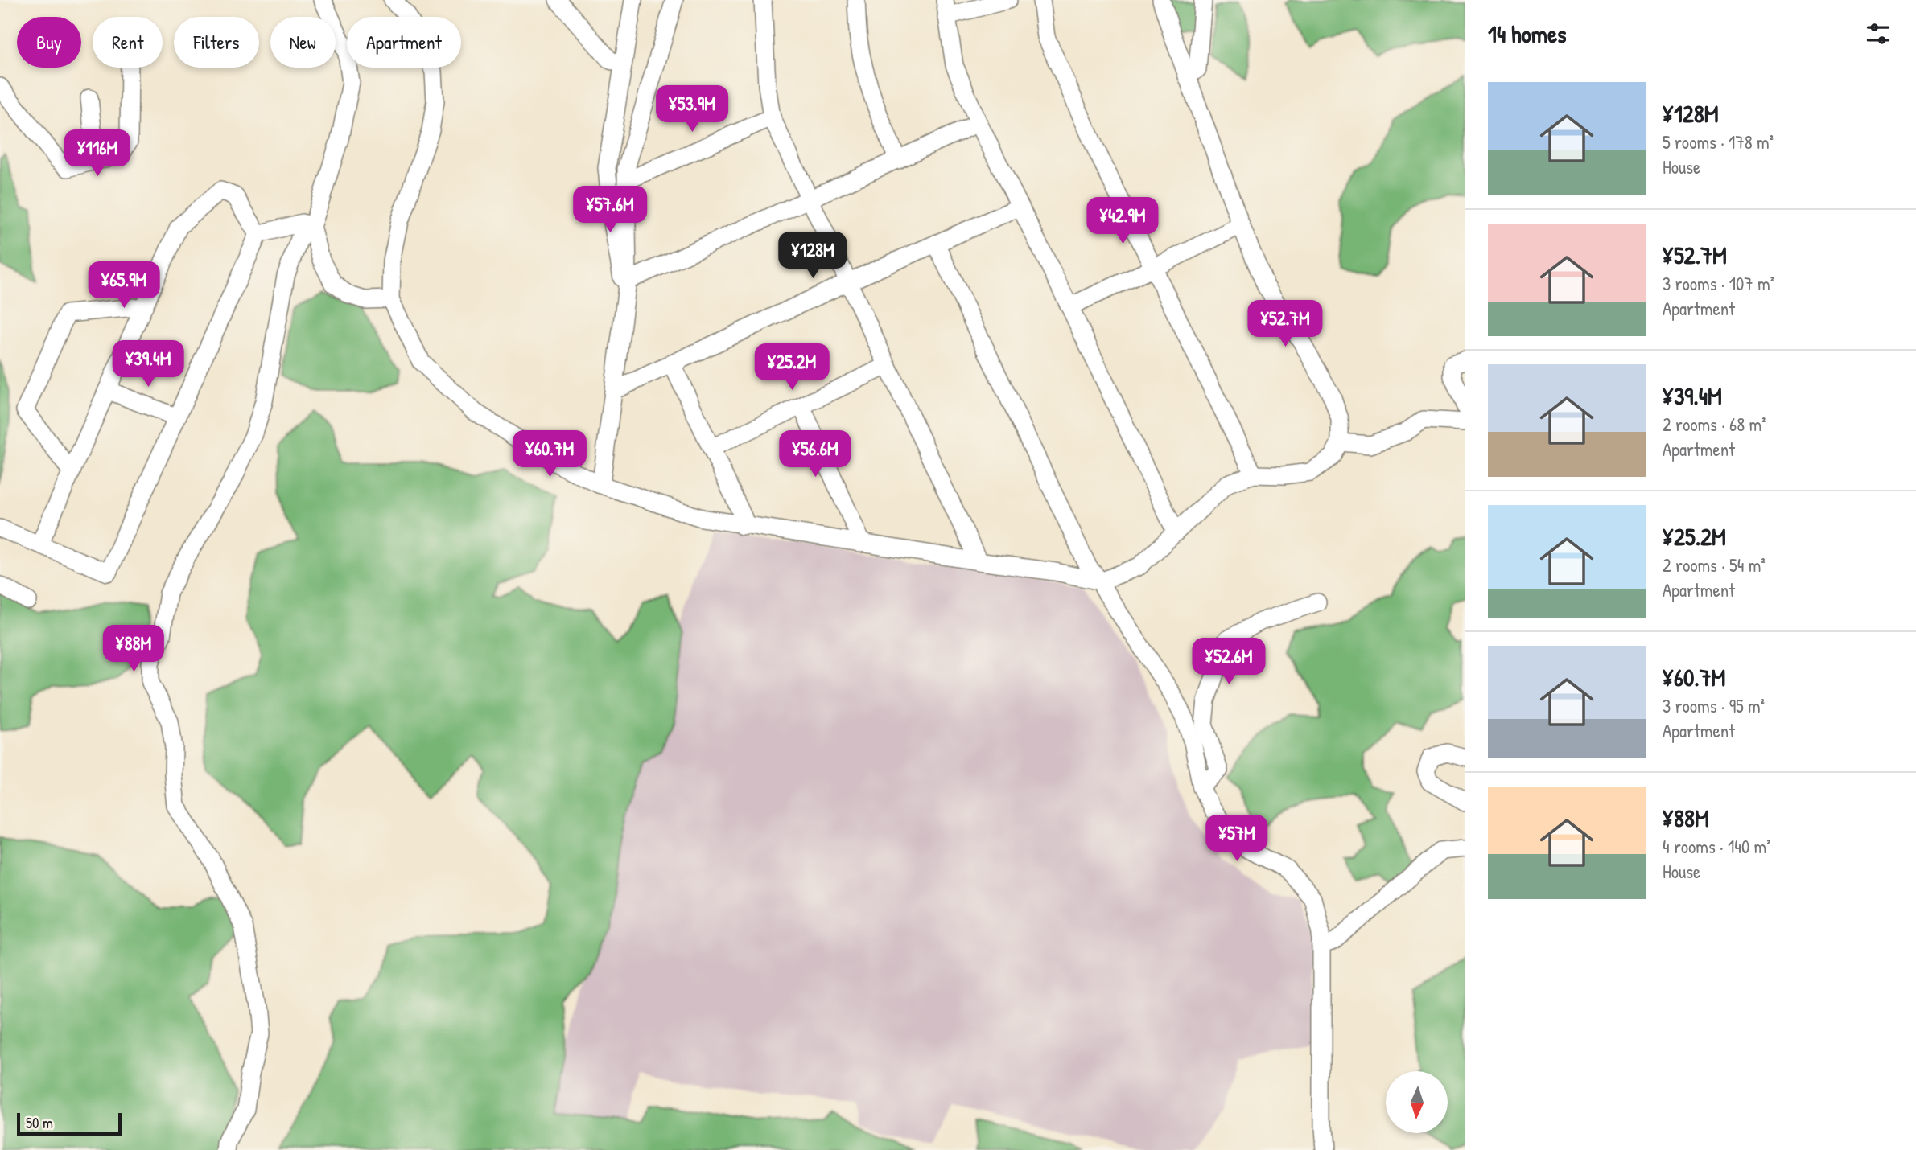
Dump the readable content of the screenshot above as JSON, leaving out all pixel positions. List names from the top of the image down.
{
  "scale_bar": "50 m",
  "north": "bottom",
  "page": {
    "heading": "14 homes",
    "chip": [
      "Buy",
      "Rent",
      "Filters",
      "New",
      "Apartment"
    ],
    "list": [
      {
        "name": "¥128M",
        "note": "5 rooms · 178 m² · House"
      },
      {
        "name": "¥52.7M",
        "note": "3 rooms · 107 m² · Apartment"
      },
      {
        "name": "¥39.4M",
        "note": "2 rooms · 68 m² · Apartment"
      },
      {
        "name": "¥25.2M",
        "note": "2 rooms · 54 m² · Apartment"
      },
      {
        "name": "¥60.7M",
        "note": "3 rooms · 95 m² · Apartment"
      },
      {
        "name": "¥88M",
        "note": "4 rooms · 140 m² · House"
      }
    ],
    "price": [
      "¥53.9M",
      "¥116M",
      "¥57.6M",
      "¥42.9M",
      "¥128M",
      "¥65.9M",
      "¥52.7M",
      "¥39.4M",
      "¥25.2M",
      "¥60.7M",
      "¥56.6M",
      "¥88M",
      "¥52.6M",
      "¥57M"
    ],
    "scale": "50 m"
  }
}
